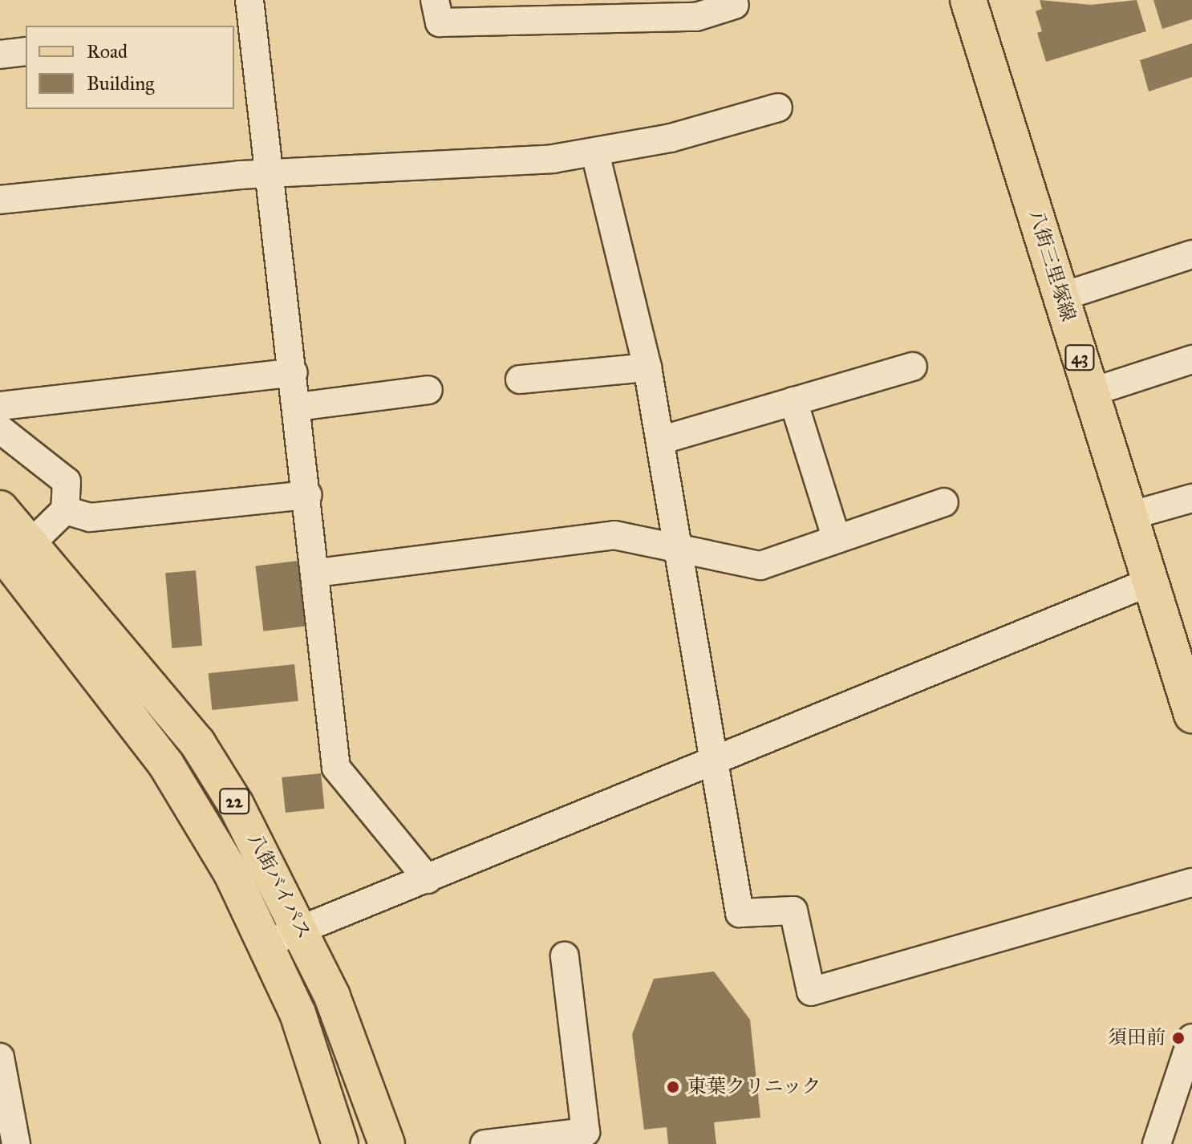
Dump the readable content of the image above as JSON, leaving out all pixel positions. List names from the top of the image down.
{
  "streets": {
    "main road": [
      "八街三里塚線",
      "43",
      "22",
      "八街バイパス"
    ]
  },
  "places": ["須田前", "東葉クリニック"],
  "legend": ["Road", "Building"]
}
